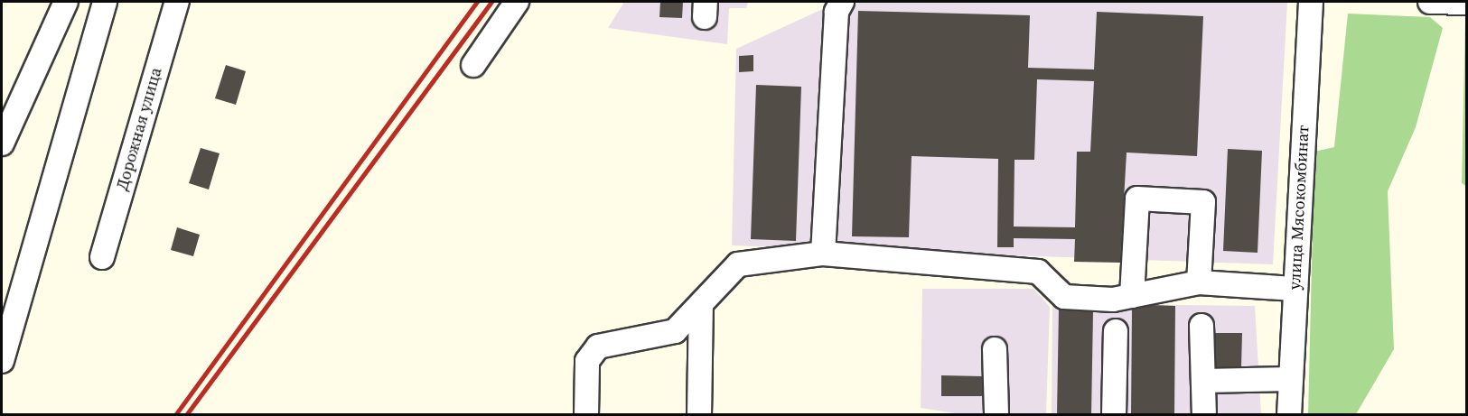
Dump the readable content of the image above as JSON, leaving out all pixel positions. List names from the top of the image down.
{
  "streets": {
    "street": ["Дорожная улица", "улица Мясокомбинат"]
  }
}
